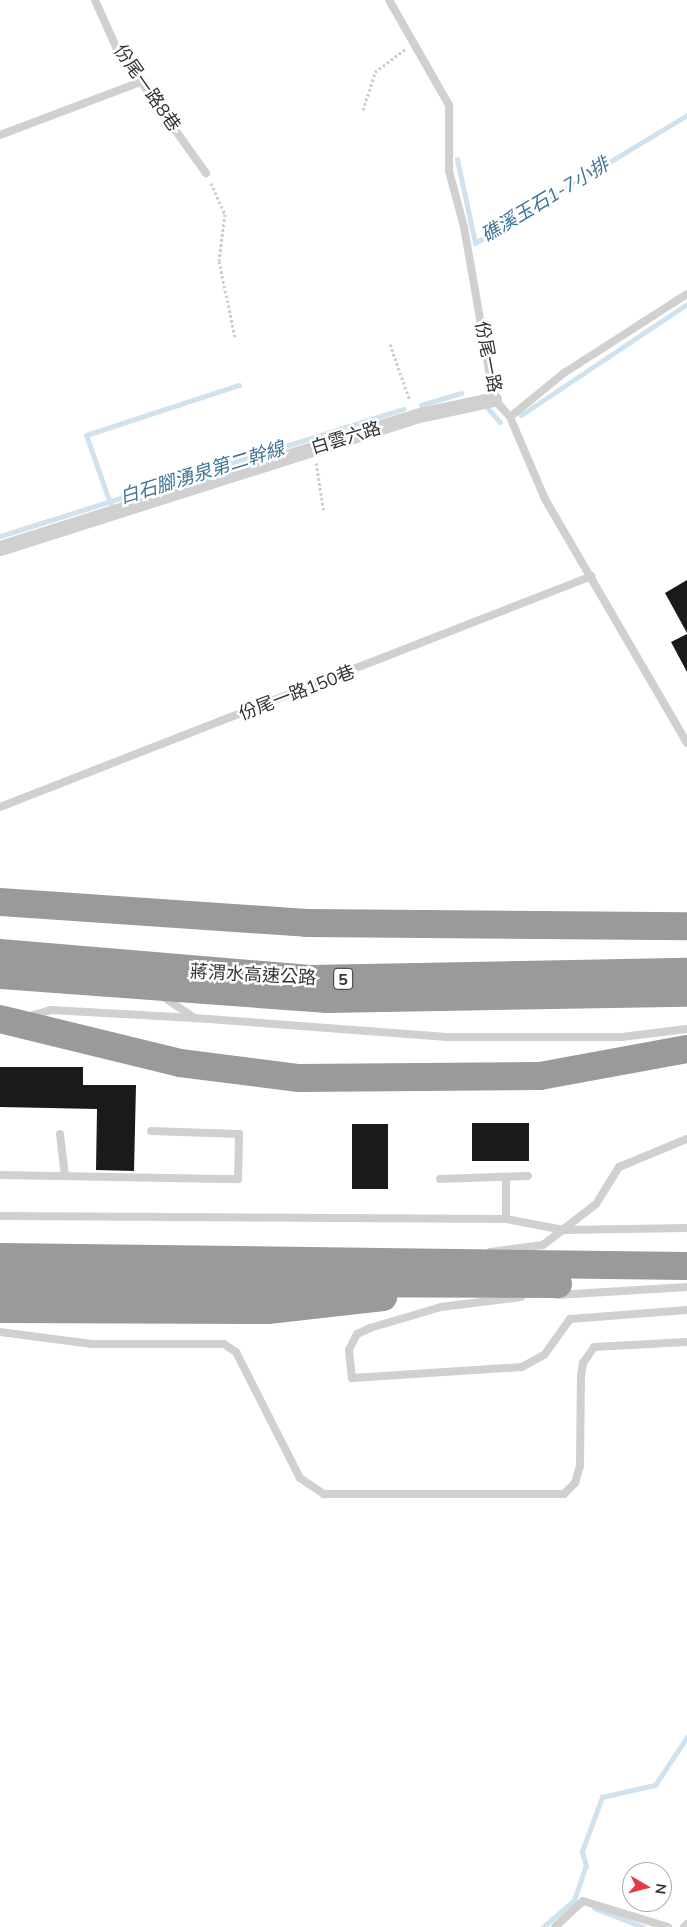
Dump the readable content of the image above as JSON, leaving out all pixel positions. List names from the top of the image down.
{
  "streets": {
    "highway": ["蔣渭水高速公路", "5"],
    "street": ["白雲六路"],
    "lane": ["份尾一路8巷", "份尾一路", "份尾一路150巷"]
  },
  "crossings": [
    ["份尾一路", "白雲六路"],
    ["份尾一路", "份尾一路150巷"]
  ],
  "water": ["礁溪玉石1-7小排", "白石腳湧泉第二幹線"],
  "north": "right"
}
